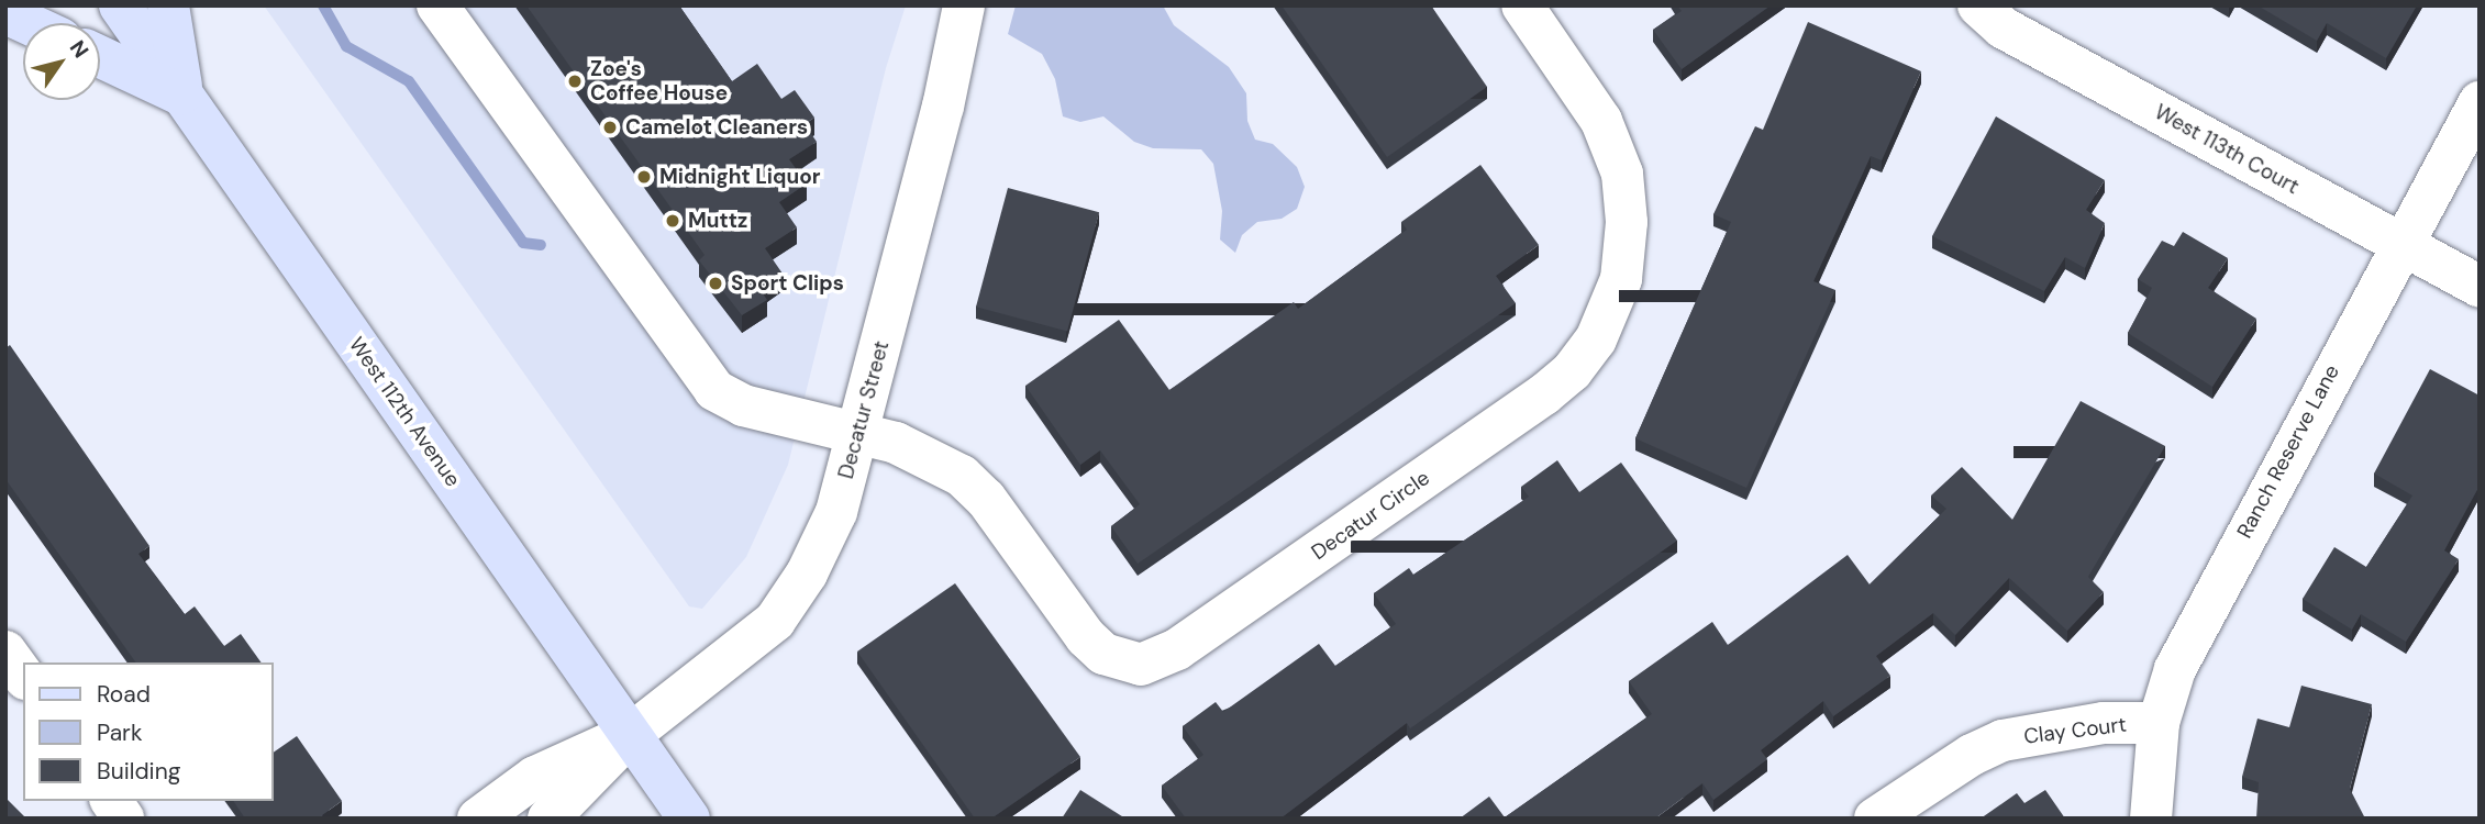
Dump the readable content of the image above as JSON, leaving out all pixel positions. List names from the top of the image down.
{
  "streets": {
    "main road": ["West 112th Avenue"],
    "street": [
      "West 113th Court",
      "Decatur Street",
      "Ranch Reserve Lane",
      "Decatur Circle",
      "Clay Court"
    ]
  },
  "crossings": [
    ["West 113th Court", "Ranch Reserve Lane"],
    ["Decatur Street", "West 112th Avenue"],
    ["Decatur Street", "Decatur Circle"],
    ["Ranch Reserve Lane", "Clay Court"]
  ],
  "places": [
    "Zoe's Coffee House",
    "Camelot Cleaners",
    "Midnight Liquor",
    "Muttz",
    "Sport Clips"
  ],
  "legend": ["Road", "Park", "Building"],
  "north": "top right"
}
